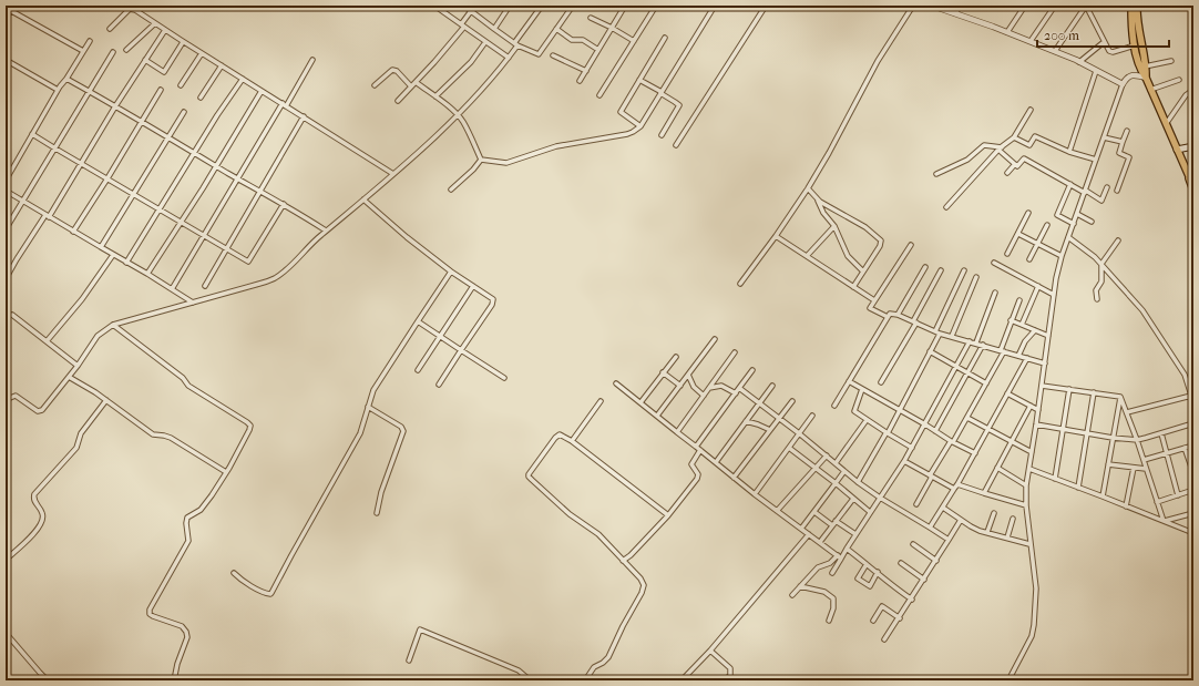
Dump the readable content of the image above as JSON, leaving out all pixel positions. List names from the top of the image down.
{
  "scale_bar": "200 m"
}
